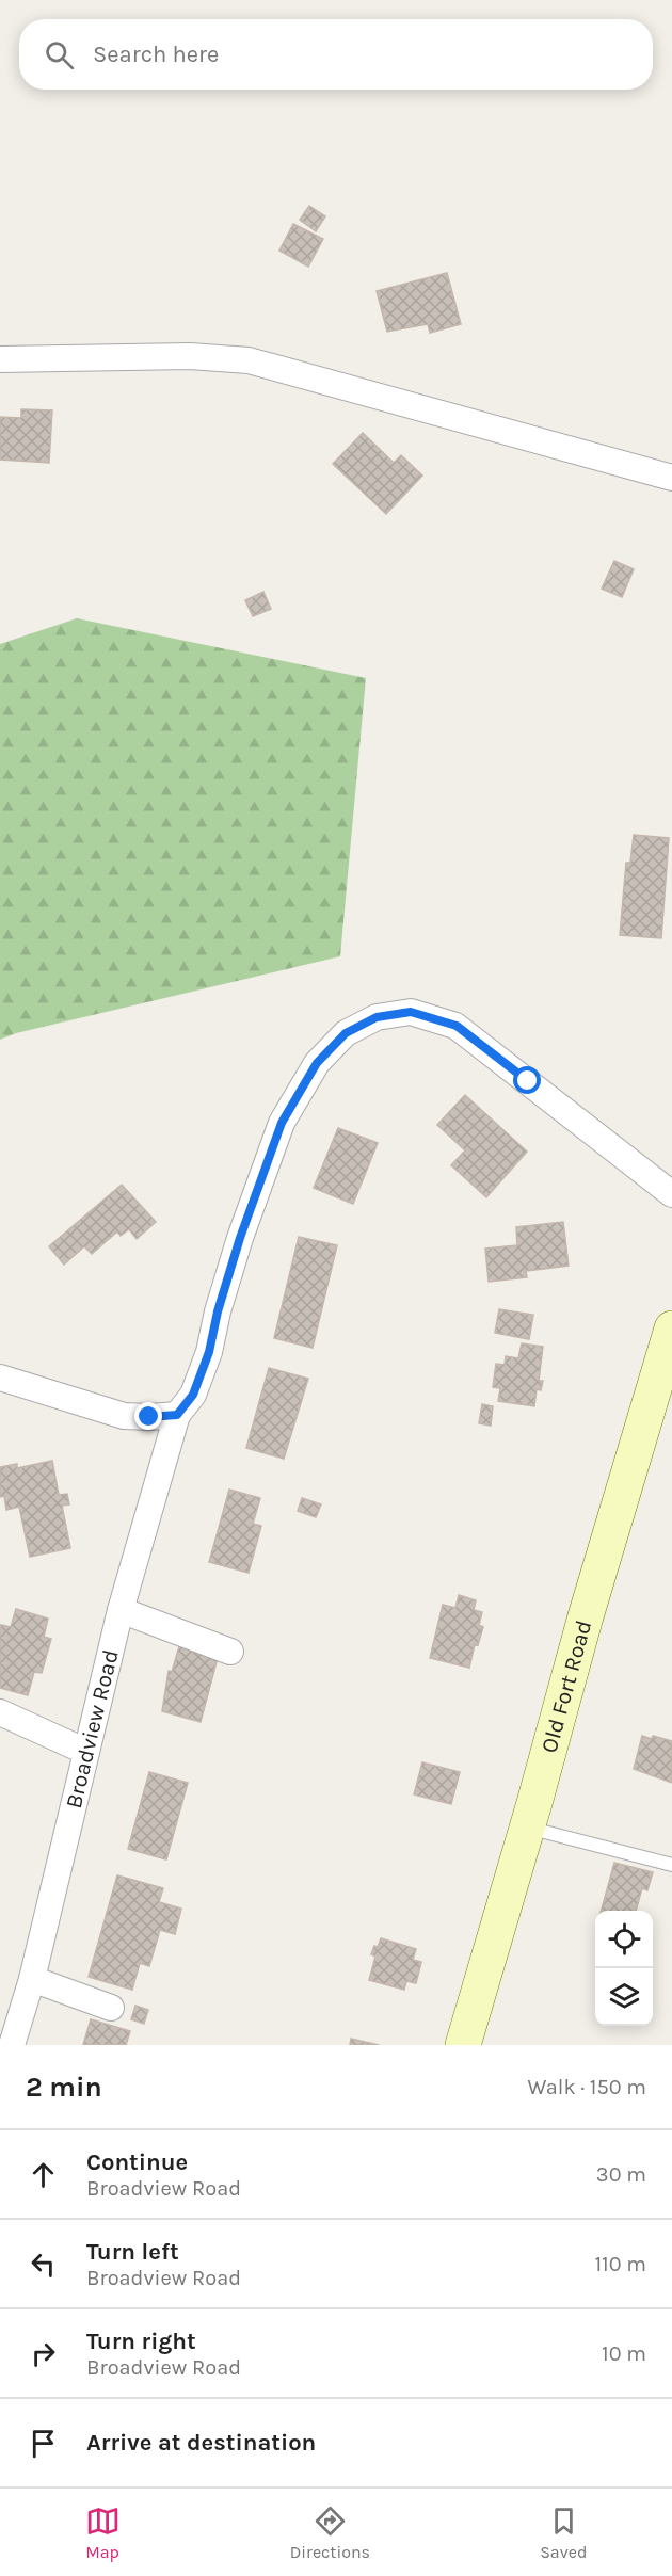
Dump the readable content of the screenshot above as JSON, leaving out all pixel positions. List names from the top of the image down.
{
  "streets": {
    "main road": ["Old Fort Road"],
    "street": ["Broadview Road"]
  },
  "page": {
    "search": "Search here",
    "heading": ["2 min", "Walk · 150 m"],
    "list": [
      ["Continue", "Broadview Road", "30 m"],
      ["Turn left", "Broadview Road", "110 m"],
      ["Turn right", "Broadview Road", "10 m"],
      "Arrive at destination"
    ],
    "nav": ["Map", "Directions", "Saved"]
  }
}
